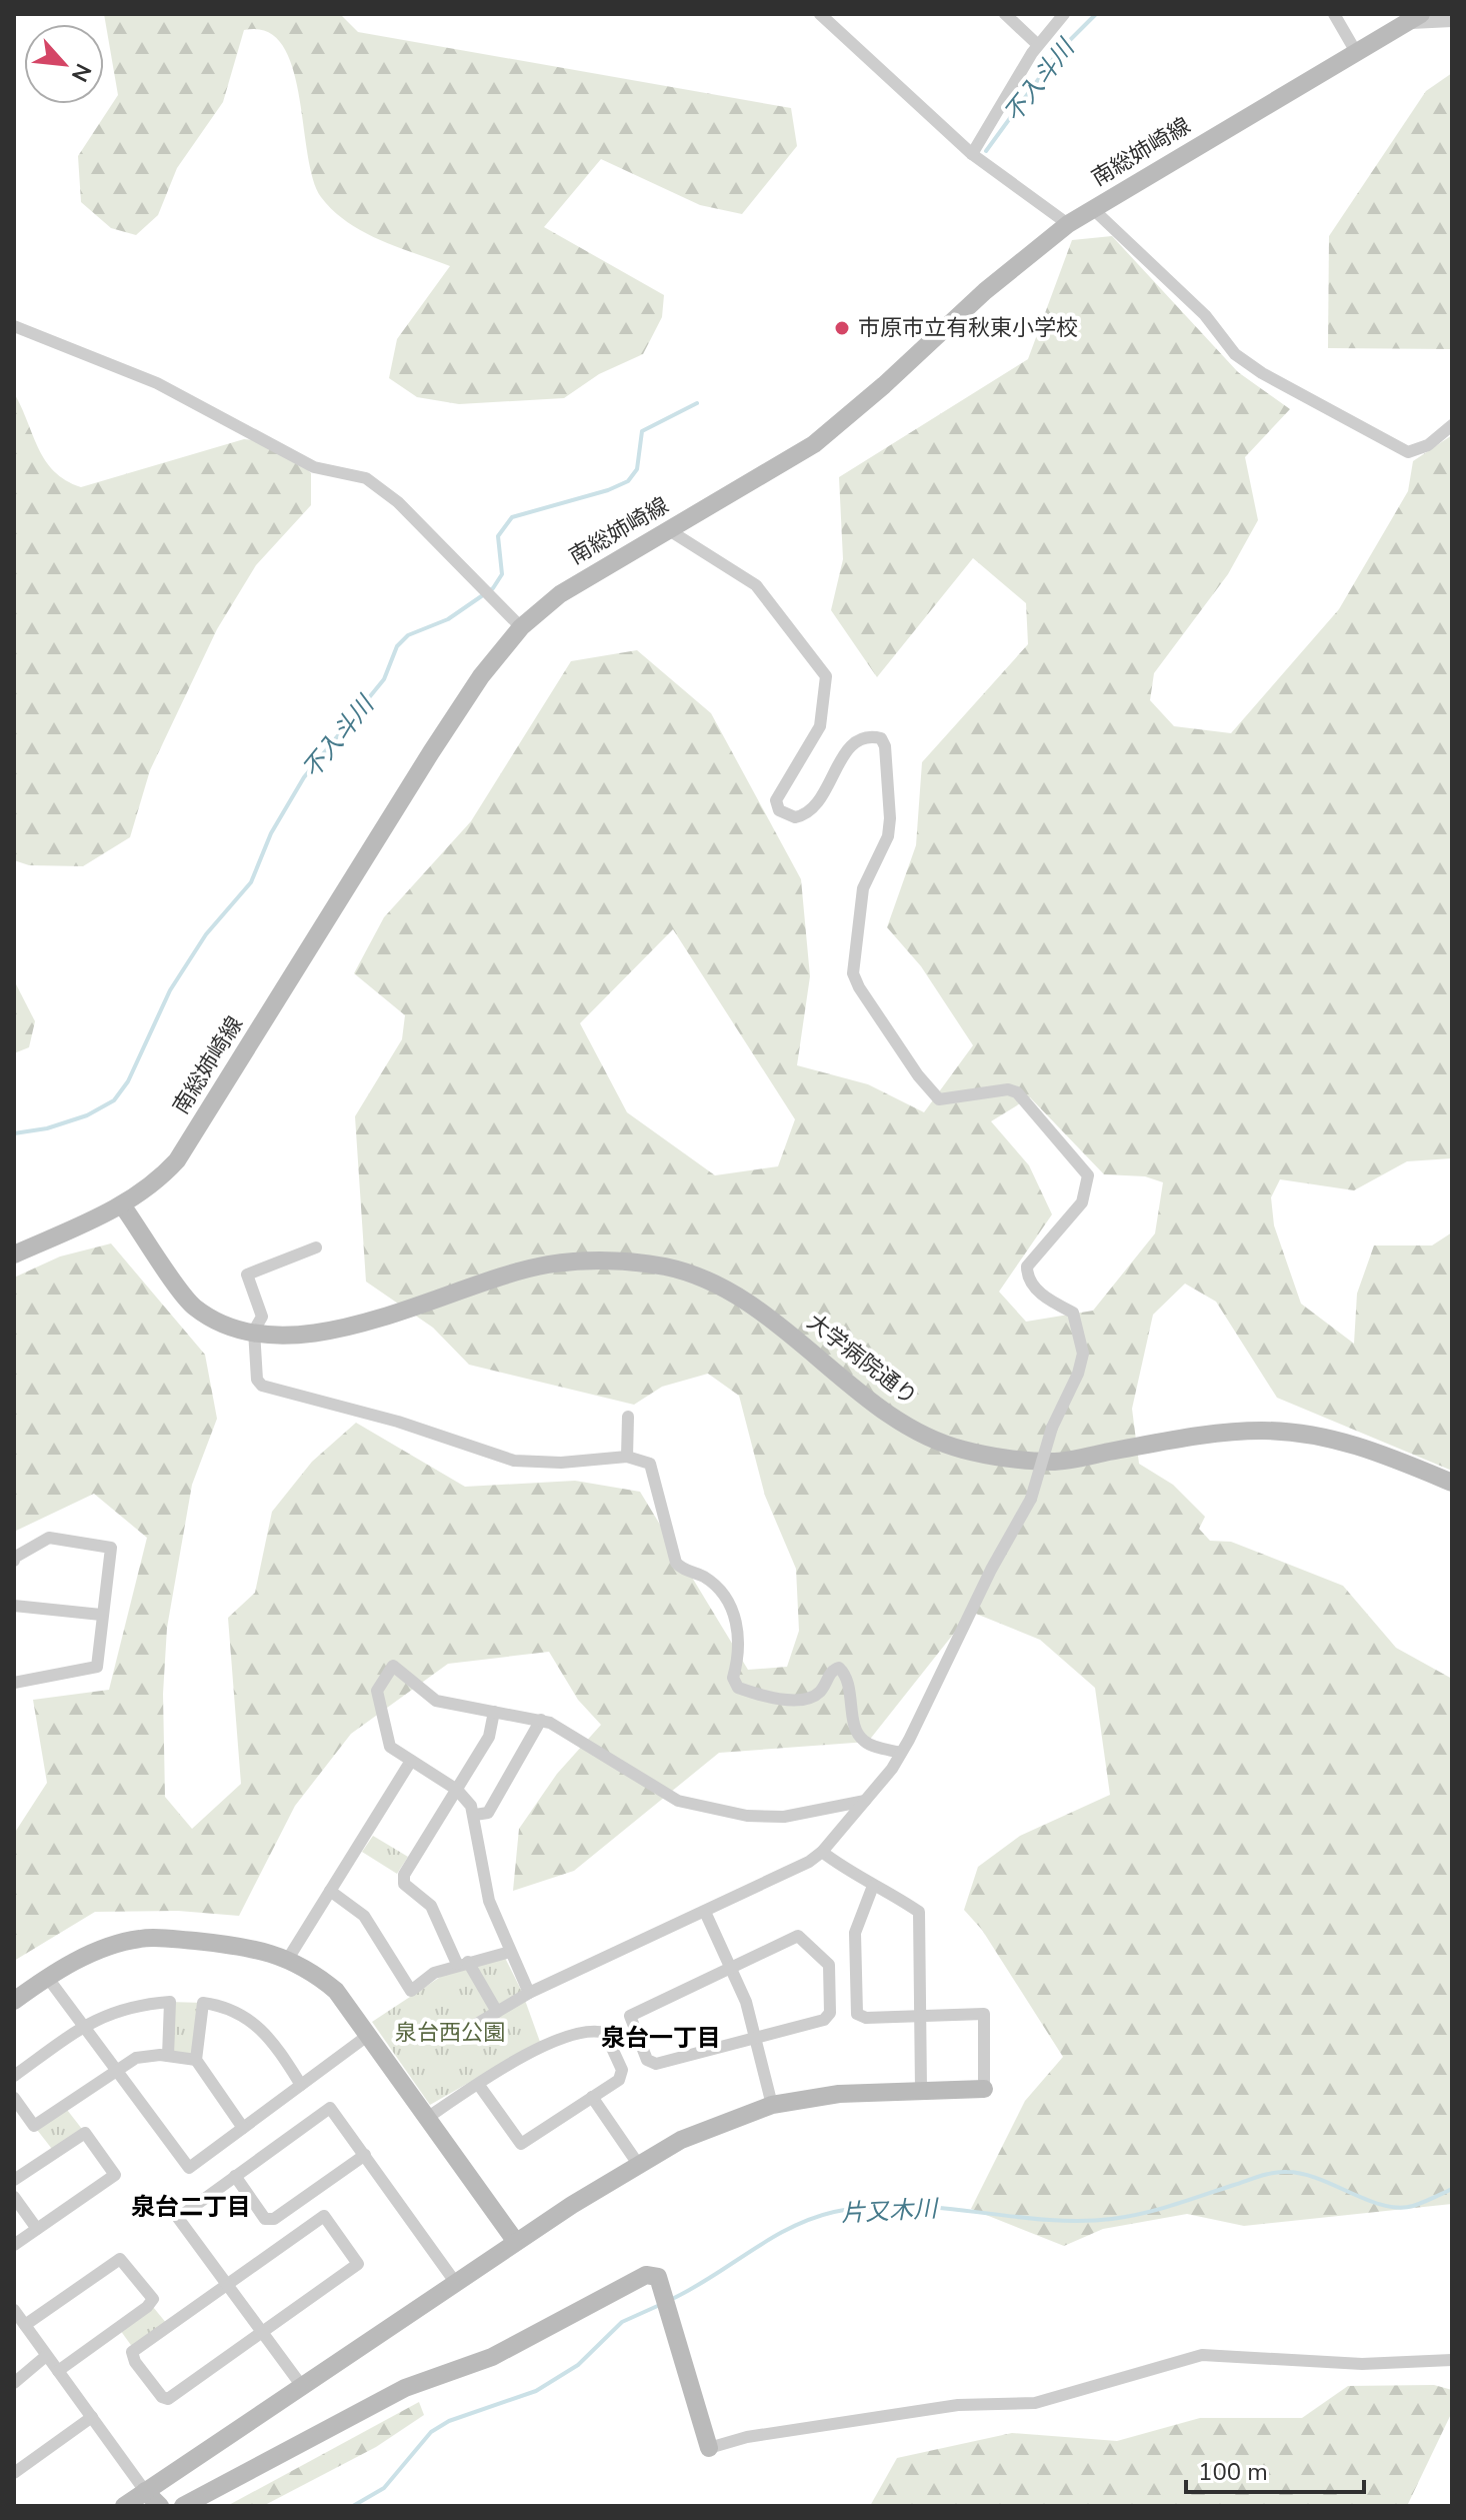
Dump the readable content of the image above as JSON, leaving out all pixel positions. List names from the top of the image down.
{
  "streets": {
    "street": ["南総姉崎線", "大学病院通り"]
  },
  "crossings": [
    ["南総姉崎線", "大学病院通り"]
  ],
  "districts": ["泉台一丁目", "泉台二丁目"],
  "water": ["不入斗川", "片又木川"],
  "parks": ["泉台西公園"],
  "places": ["市原市立有秋東小学校"],
  "scale_bar": "100 m",
  "north": "bottom right"
}
